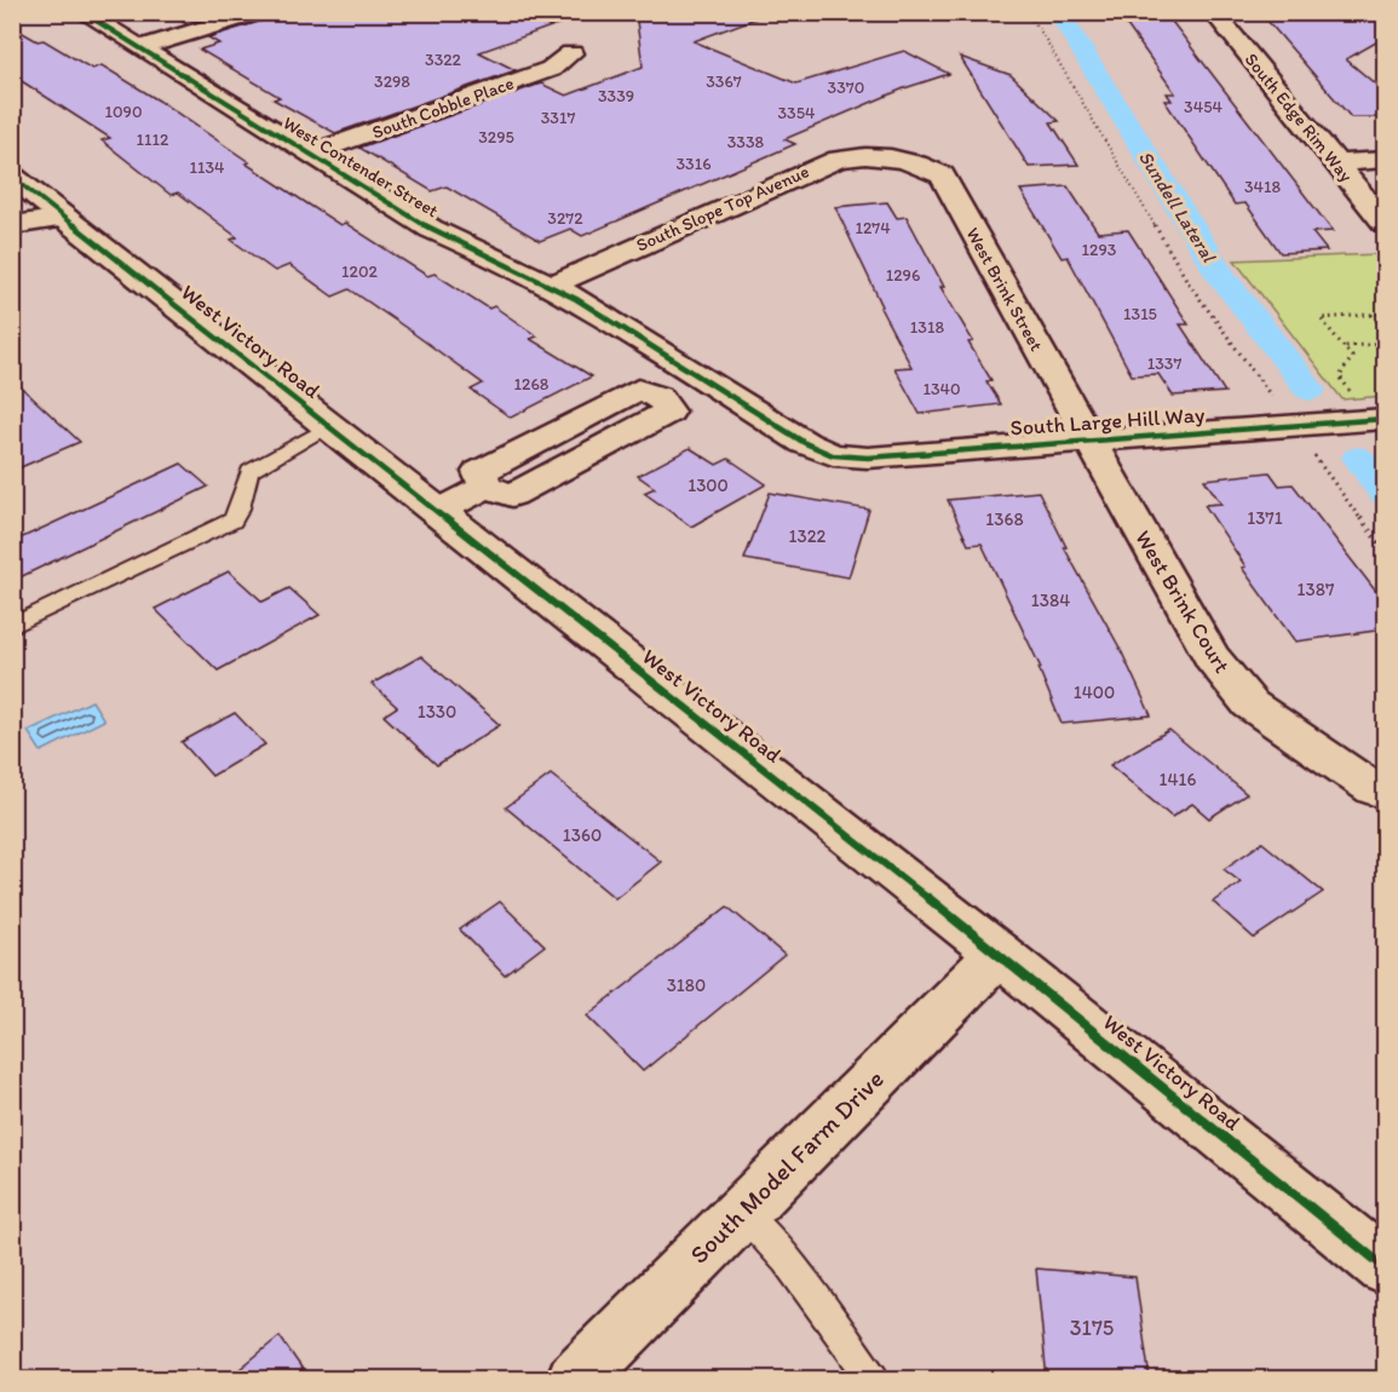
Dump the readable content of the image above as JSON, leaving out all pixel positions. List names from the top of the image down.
{
  "streets": {
    "street": [
      "South Cobble Place",
      "South Edge Rim Way",
      "West Contender Street",
      "South Slope Top Avenue",
      "West Brink Street",
      "West Victory Road",
      "South Large Hill Way",
      "West Brink Court",
      "South Model Farm Drive"
    ]
  },
  "crossings": [
    ["South Cobble Place", "West Contender Street"],
    ["West Contender Street", "South Slope Top Avenue"],
    ["West Contender Street", "South Large Hill Way"],
    ["South Slope Top Avenue", "West Brink Street"],
    ["West Brink Street", "South Large Hill Way"],
    ["West Brink Street", "West Brink Court"],
    ["West Victory Road", "South Model Farm Drive"],
    ["South Large Hill Way", "West Brink Court"]
  ],
  "water": ["Sundell Lateral"],
  "house_numbers": [
    "3322",
    "3298",
    "3367",
    "3370",
    "3339",
    "3454",
    "1090",
    "3354",
    "3317",
    "3295",
    "1112",
    "3338",
    "3316",
    "1134",
    "3418",
    "3272",
    "1274",
    "1293",
    "1202",
    "1296",
    "1315",
    "1318",
    "1337",
    "1268",
    "1340",
    "1300",
    "1371",
    "1368",
    "1322",
    "1387",
    "1384",
    "1400",
    "1330",
    "1416",
    "1360",
    "3180",
    "3175"
  ]
}
